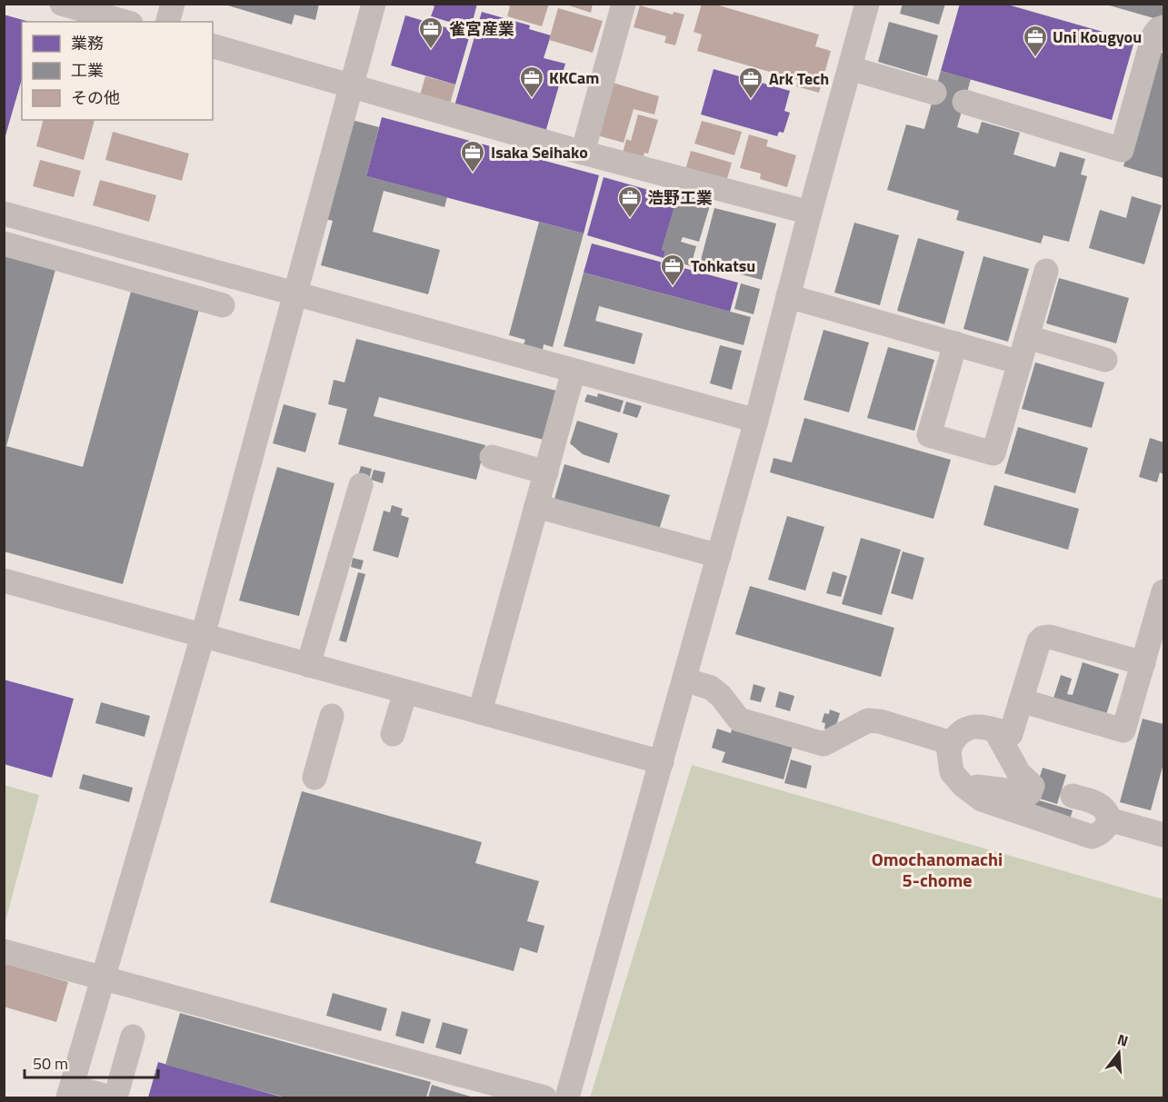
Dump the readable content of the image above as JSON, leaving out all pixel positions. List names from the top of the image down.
{
  "districts": ["Omochanomachi 5-chome"],
  "places": {
    "office": [
      "雀宮産業",
      "Uni Kougyou",
      "KKCam",
      "Ark Tech",
      "Isaka Seihako",
      "浩野工業",
      "Tohkatsu"
    ]
  },
  "legend": ["業務", "工業", "その他"],
  "scale_bar": "50 m",
  "north": "top"
}
